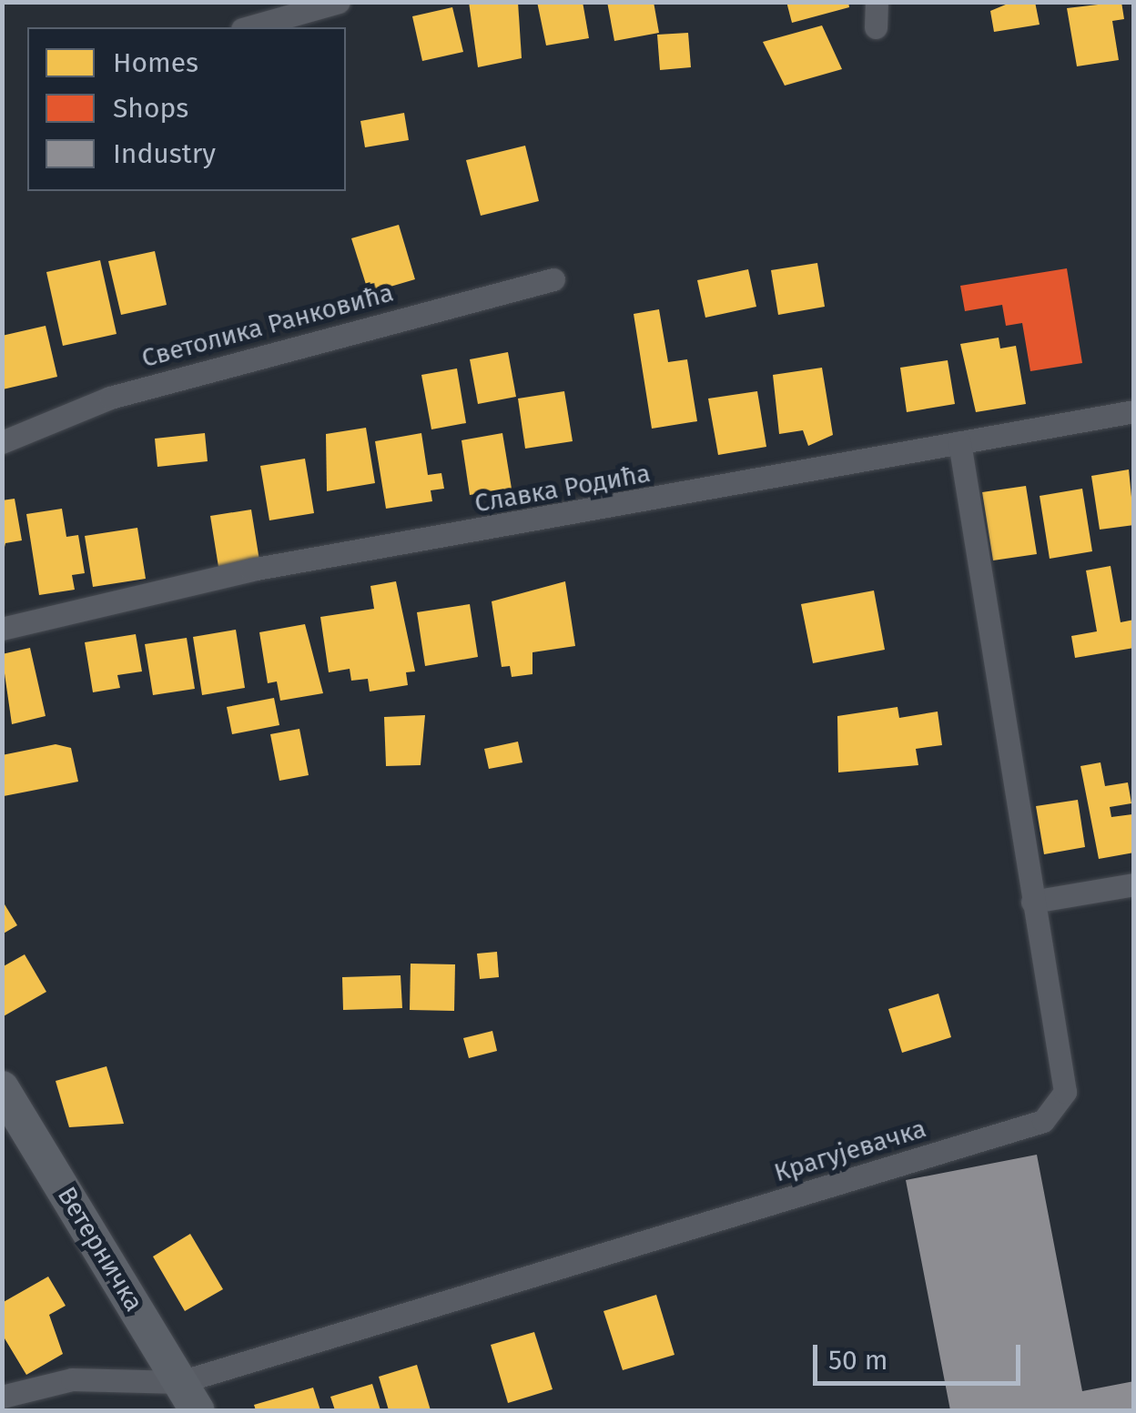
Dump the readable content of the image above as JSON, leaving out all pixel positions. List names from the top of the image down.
{
  "streets": {
    "street": [
      "Светолика Ранковића",
      "Славка Родића",
      "Крагујевачка",
      "Ветерничка"
    ]
  },
  "crossings": [
    ["Славка Родића", "Крагујевачка"],
    ["Крагујевачка", "Ветерничка"]
  ],
  "legend": ["Homes", "Shops", "Industry"],
  "scale_bar": "50 m"
}
